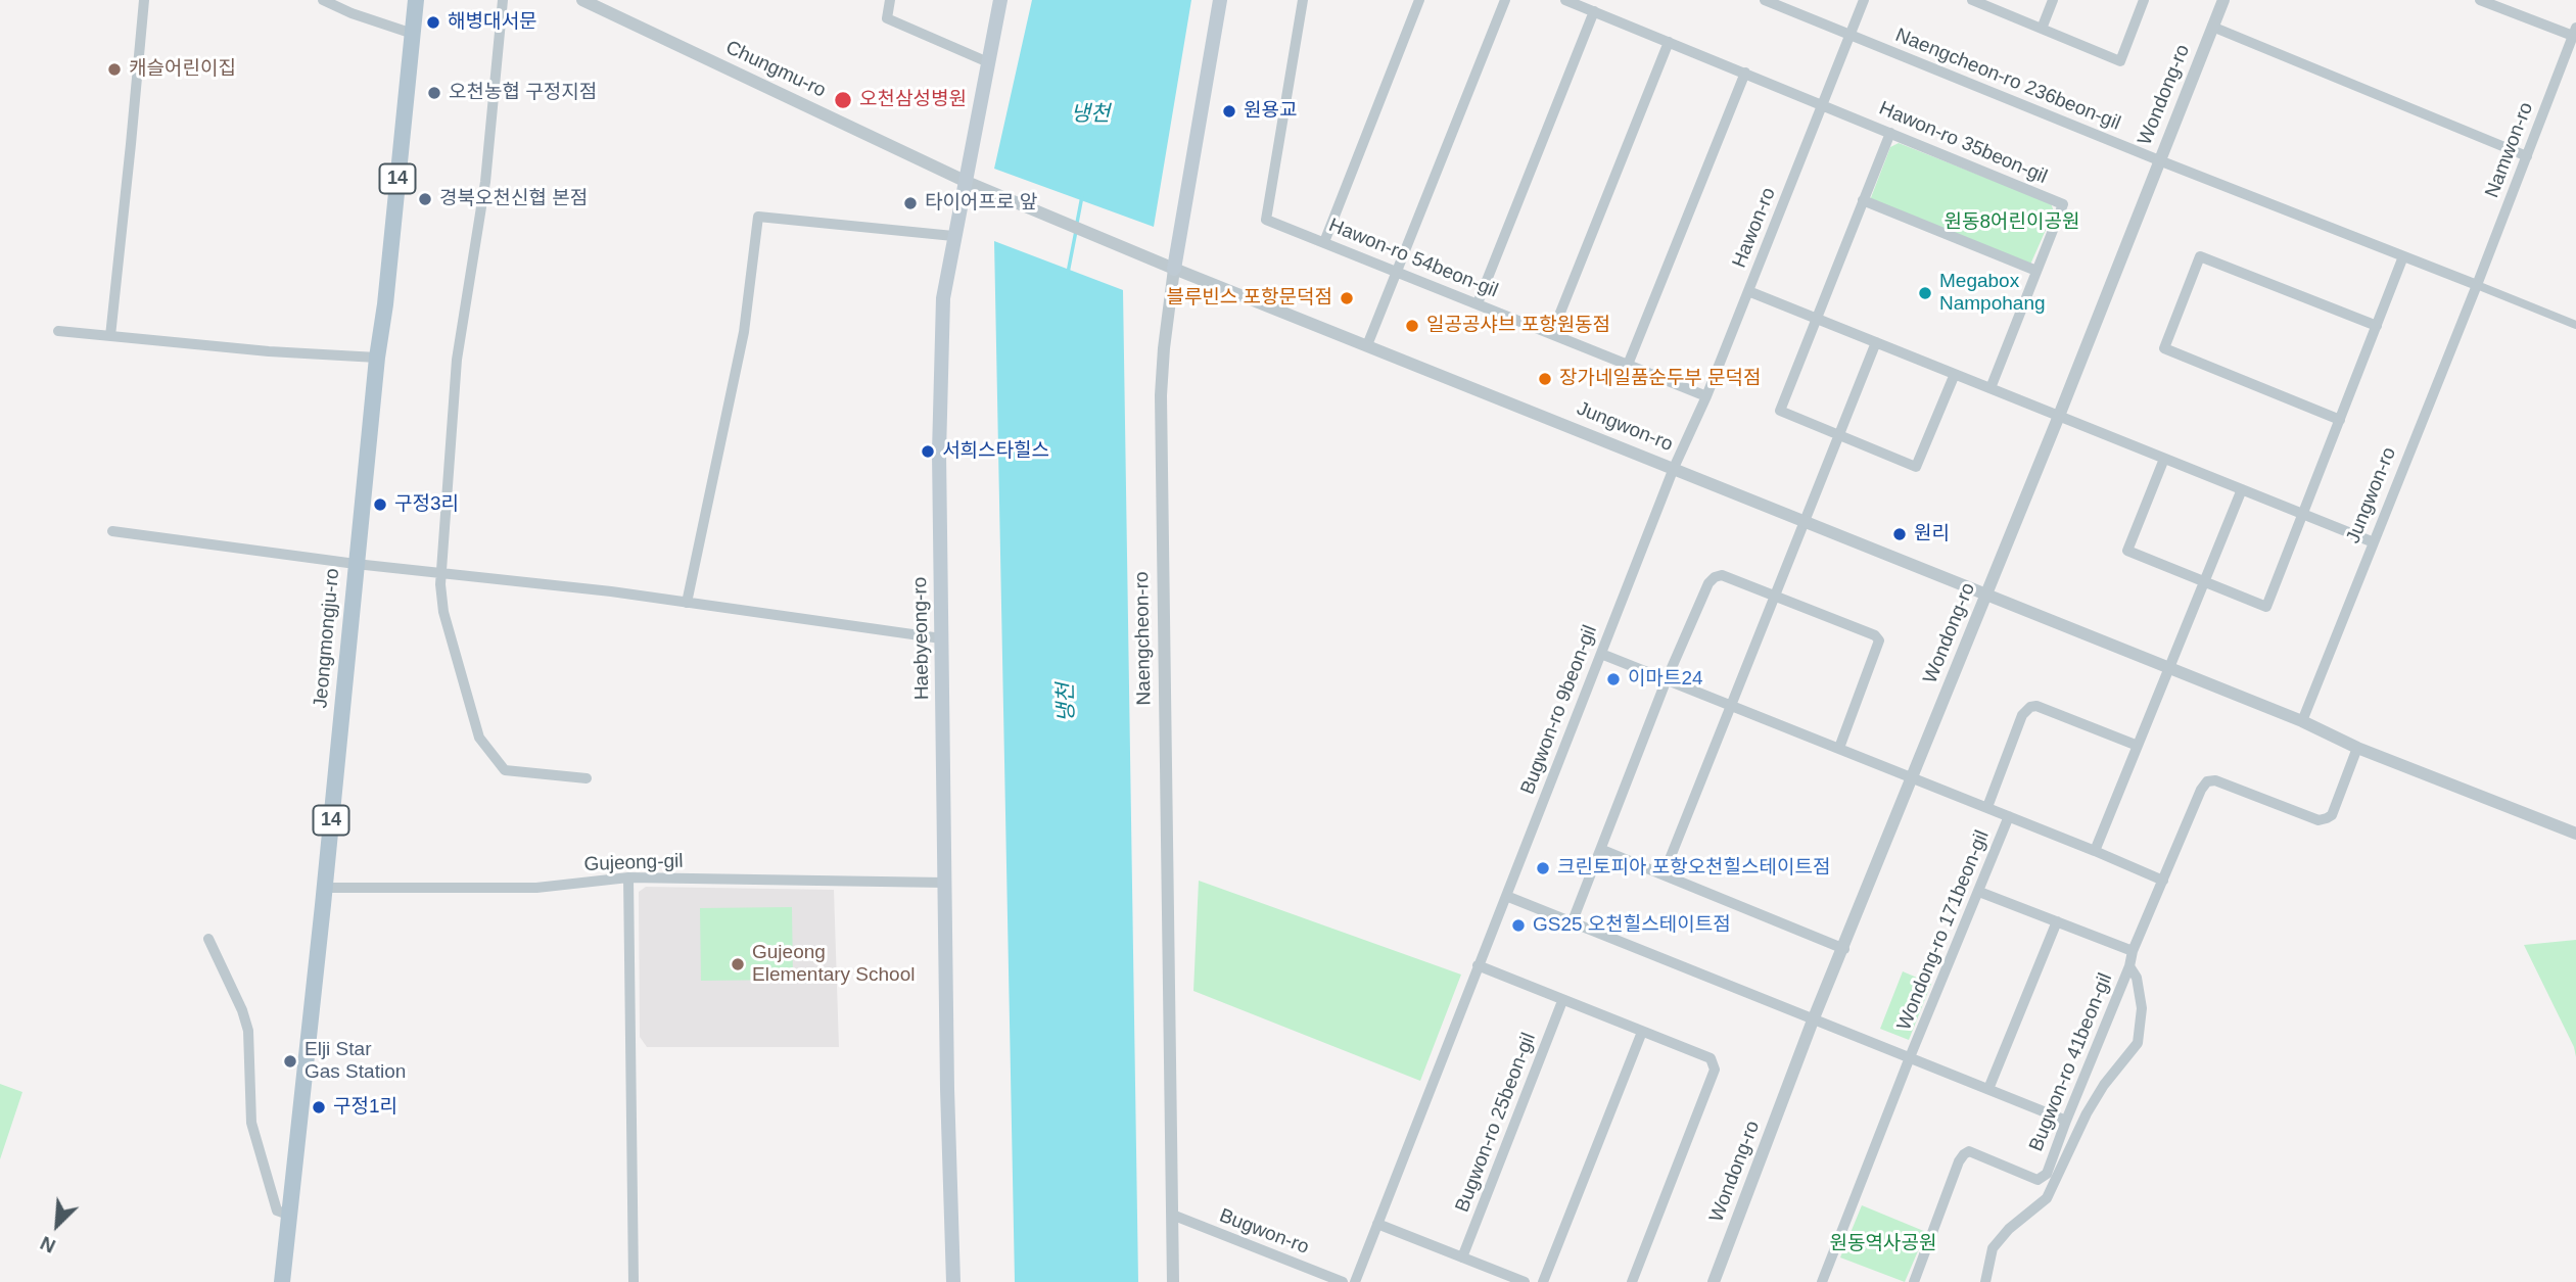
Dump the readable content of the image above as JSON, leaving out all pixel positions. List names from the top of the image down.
{
  "streets": {
    "main road": [
      "14",
      "Jeongmongju-ro",
      "Haebyeong-ro",
      "Naengcheon-ro"
    ],
    "street": [
      "Chungmu-ro",
      "Naengcheon-ro 236beon-gil",
      "Wondong-ro",
      "Hawon-ro 35beon-gil",
      "Namwon-ro",
      "Hawon-ro",
      "Hawon-ro 54beon-gil",
      "Jungwon-ro",
      "Bugwon-ro 9beon-gil",
      "Gujeong-gil",
      "Wondong-ro 171beon-gil",
      "Bugwon-ro 41beon-gil",
      "Bugwon-ro 25beon-gil",
      "Bugwon-ro"
    ]
  },
  "crossings": [
    ["Chungmu-ro", "Jungwon-ro"],
    ["Chungmu-ro", "Haebyeong-ro"],
    ["Naengcheon-ro 236beon-gil", "Wondong-ro"],
    ["Naengcheon-ro 236beon-gil", "Namwon-ro"],
    ["Naengcheon-ro 236beon-gil", "Hawon-ro"],
    ["Naengcheon-ro 236beon-gil", "Jungwon-ro"],
    ["Wondong-ro", "Jungwon-ro"],
    ["Wondong-ro", "Wondong-ro 171beon-gil"],
    ["Hawon-ro 35beon-gil", "Hawon-ro"],
    ["Namwon-ro", "Jungwon-ro"],
    ["Hawon-ro", "Hawon-ro 54beon-gil"],
    ["Hawon-ro", "Jungwon-ro"],
    ["Hawon-ro", "Bugwon-ro 9beon-gil"],
    ["Jungwon-ro", "Naengcheon-ro"],
    ["Jungwon-ro", "Bugwon-ro 9beon-gil"],
    ["Jungwon-ro", "Bugwon-ro 41beon-gil"],
    ["Jeongmongju-ro", "Gujeong-gil"],
    ["Haebyeong-ro", "Gujeong-gil"],
    ["Naengcheon-ro", "Bugwon-ro"],
    ["Bugwon-ro 9beon-gil", "Wondong-ro 171beon-gil"],
    ["Wondong-ro 171beon-gil", "Bugwon-ro 41beon-gil"]
  ],
  "water": ["냉천"],
  "parks": ["원동8어린이공원", "원동역사공원"],
  "places": [
    "해병대서문",
    "캐슬어린이집",
    "오천농협 구정지점",
    "오천삼성병원",
    "원용교",
    "경북오천신협 본점",
    "타이어프로 앞",
    "Megabox Nampohang",
    "블루빈스 포항문덕점",
    "일공공샤브 포항원동점",
    "장가네일품순두부 문덕점",
    "서희스타힐스",
    "구정3리",
    "원리",
    "이마트24",
    "크린토피아 포항오천힐스테이트점",
    "GS25 오천힐스테이트점",
    "Gujeong Elementary School",
    "Elji Star Gas Station",
    "구정1리"
  ],
  "north": "bottom left"
}
